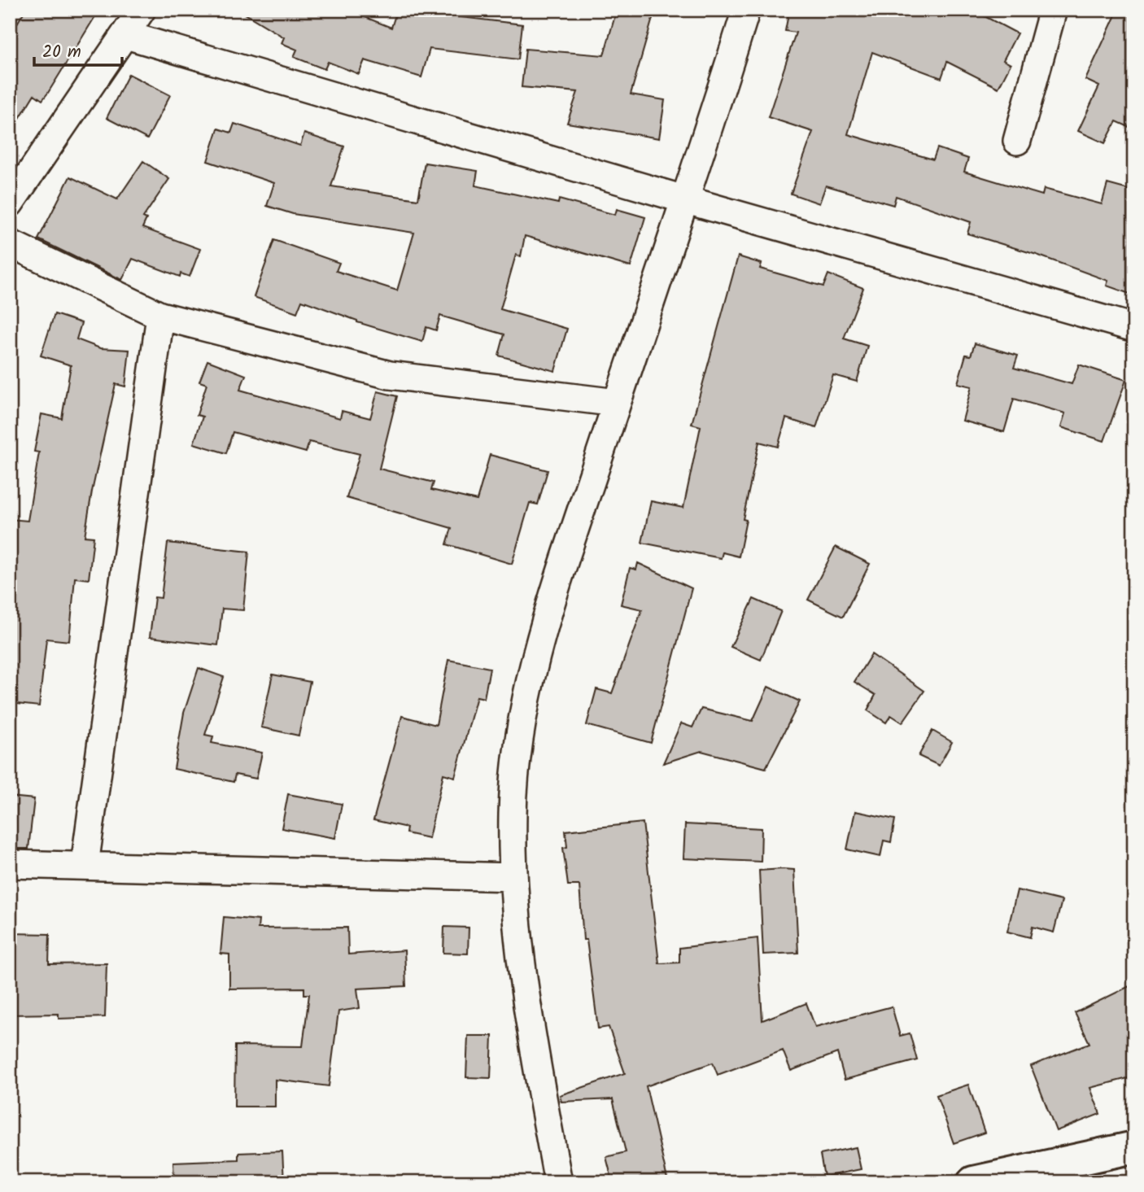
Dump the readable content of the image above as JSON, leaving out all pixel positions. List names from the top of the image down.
{
  "scale_bar": "20 m"
}
